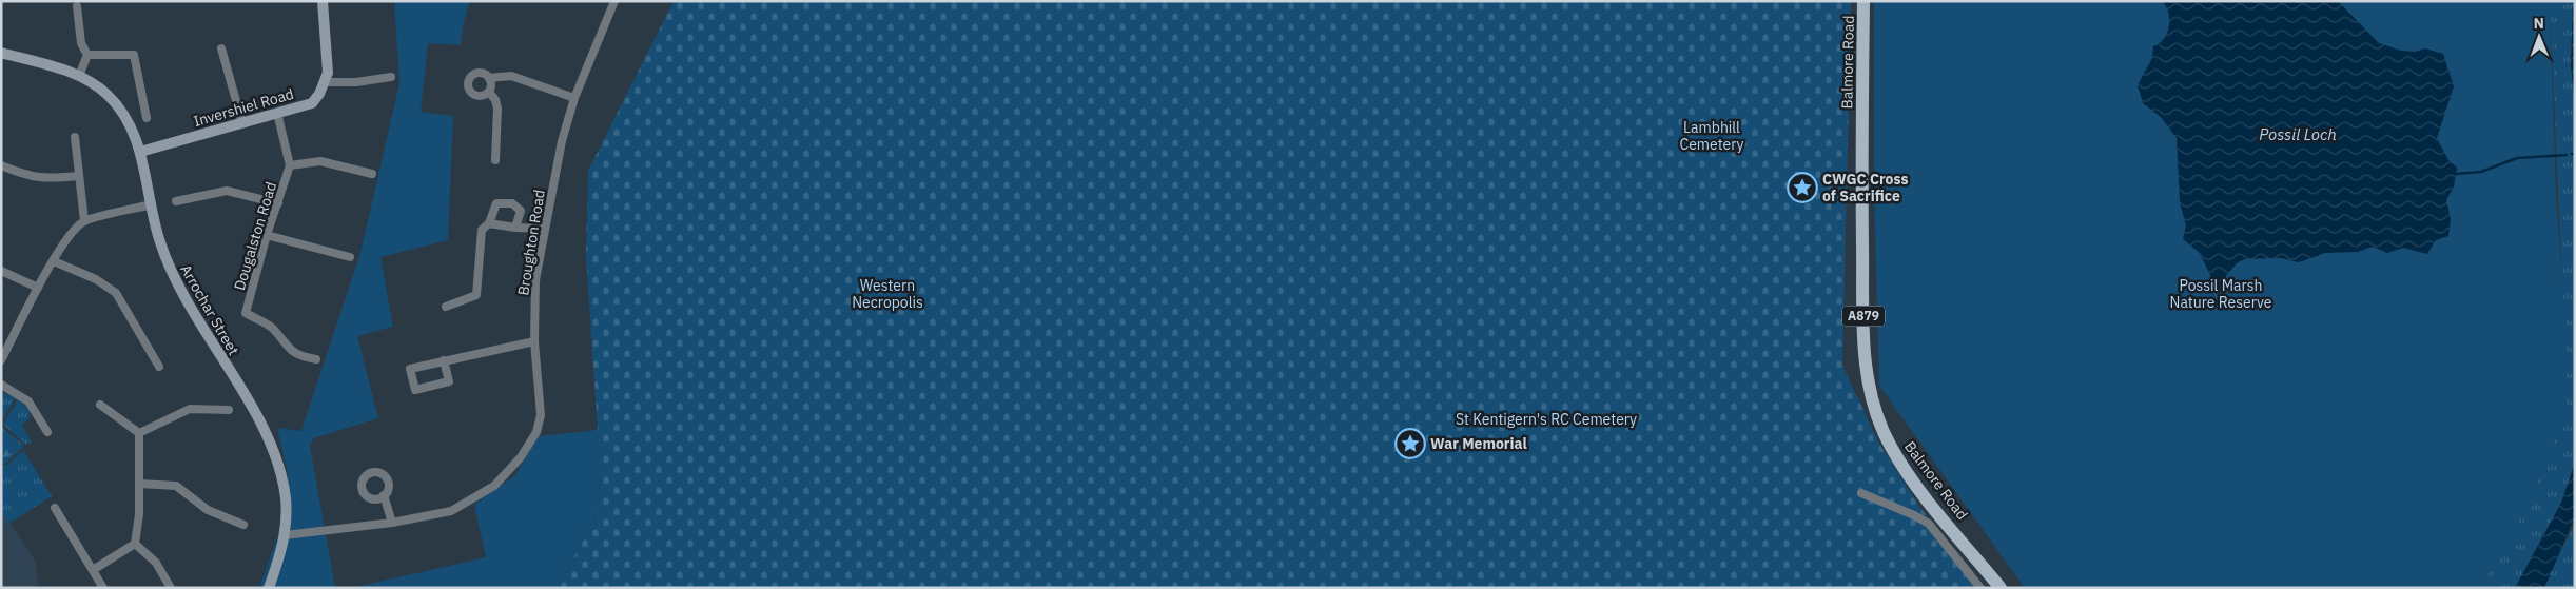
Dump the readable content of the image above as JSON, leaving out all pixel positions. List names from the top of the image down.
{
  "streets": {
    "main road": ["Balmore Road", "A879"],
    "street": [
      "Invershiel Road",
      "Dougalston Road",
      "Broughton Road",
      "Arrochar Street"
    ]
  },
  "crossings": [
    ["Invershiel Road", "Dougalston Road"],
    ["Invershiel Road", "Arrochar Street"],
    ["Broughton Road", "Arrochar Street"]
  ],
  "water": ["Possil Loch"],
  "parks": [
    "Lambhill Cemetery",
    "Western Necropolis",
    "Possil Marsh Nature Reserve",
    "St Kentigern's RC Cemetery"
  ],
  "places": {
    "place": ["CWGC Cross of Sacrifice", "War Memorial"]
  },
  "north": "top"
}
